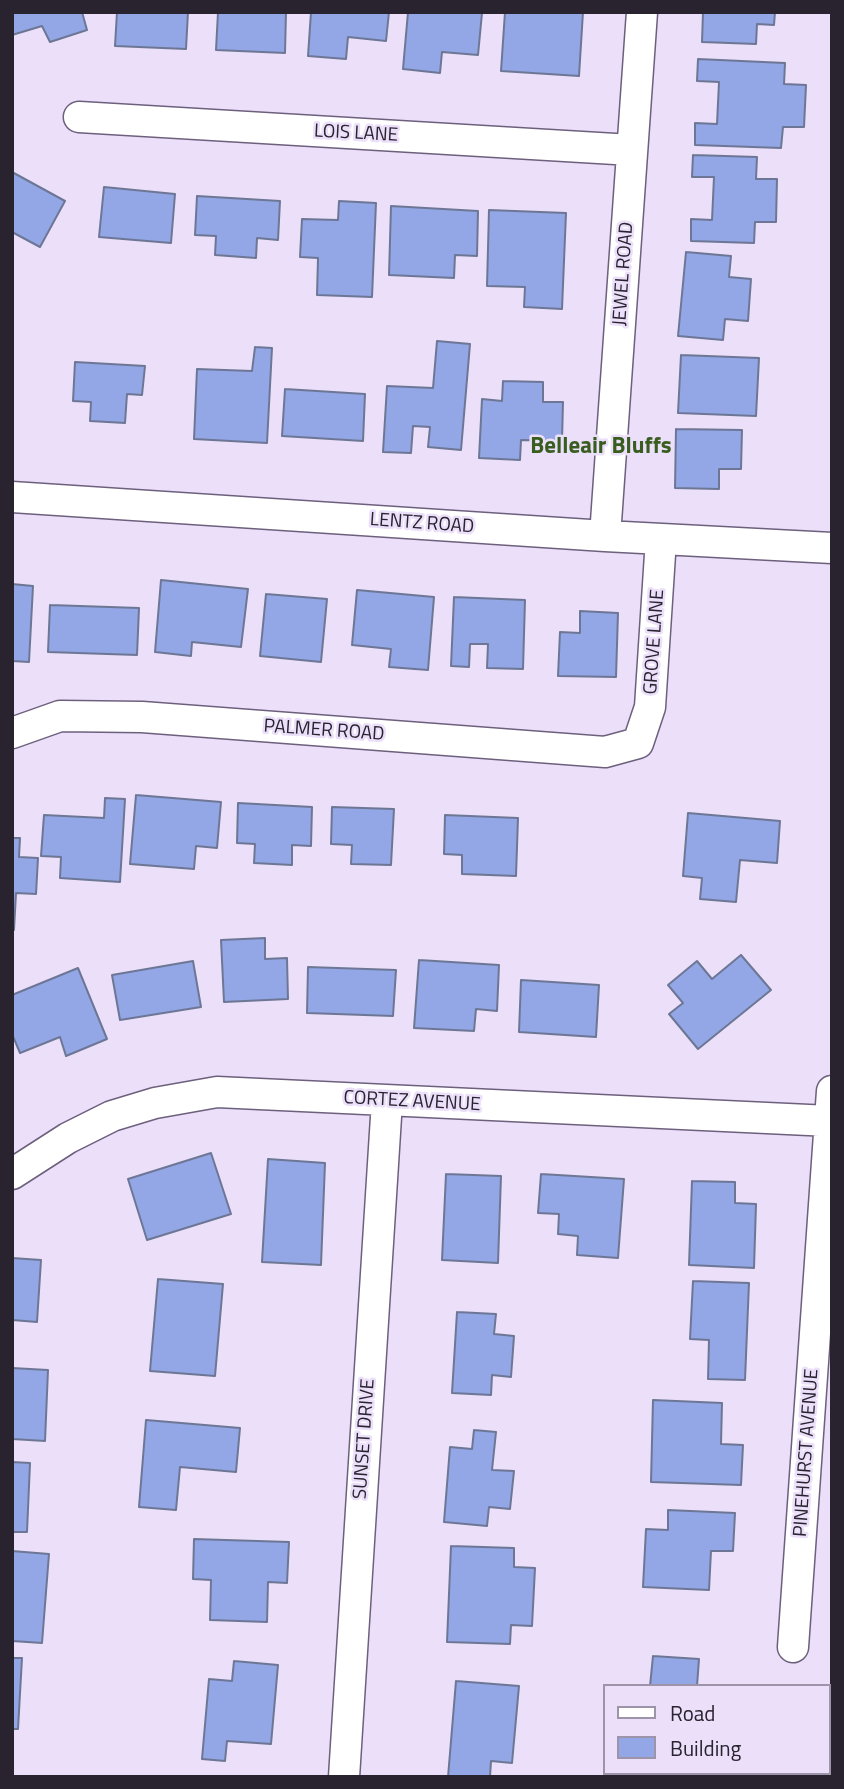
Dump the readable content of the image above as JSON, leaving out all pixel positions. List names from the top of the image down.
{
  "streets": {
    "street": [
      "LOIS LANE",
      "JEWEL ROAD",
      "LENTZ ROAD",
      "GROVE LANE",
      "PALMER ROAD",
      "CORTEZ AVENUE",
      "SUNSET DRIVE",
      "PINEHURST AVENUE"
    ]
  },
  "crossings": [
    ["LOIS LANE", "JEWEL ROAD"],
    ["JEWEL ROAD", "LENTZ ROAD"],
    ["LENTZ ROAD", "GROVE LANE"],
    ["GROVE LANE", "PALMER ROAD"],
    ["CORTEZ AVENUE", "SUNSET DRIVE"],
    ["CORTEZ AVENUE", "PINEHURST AVENUE"]
  ],
  "districts": ["Belleair Bluffs"],
  "legend": ["Road", "Building"]
}
